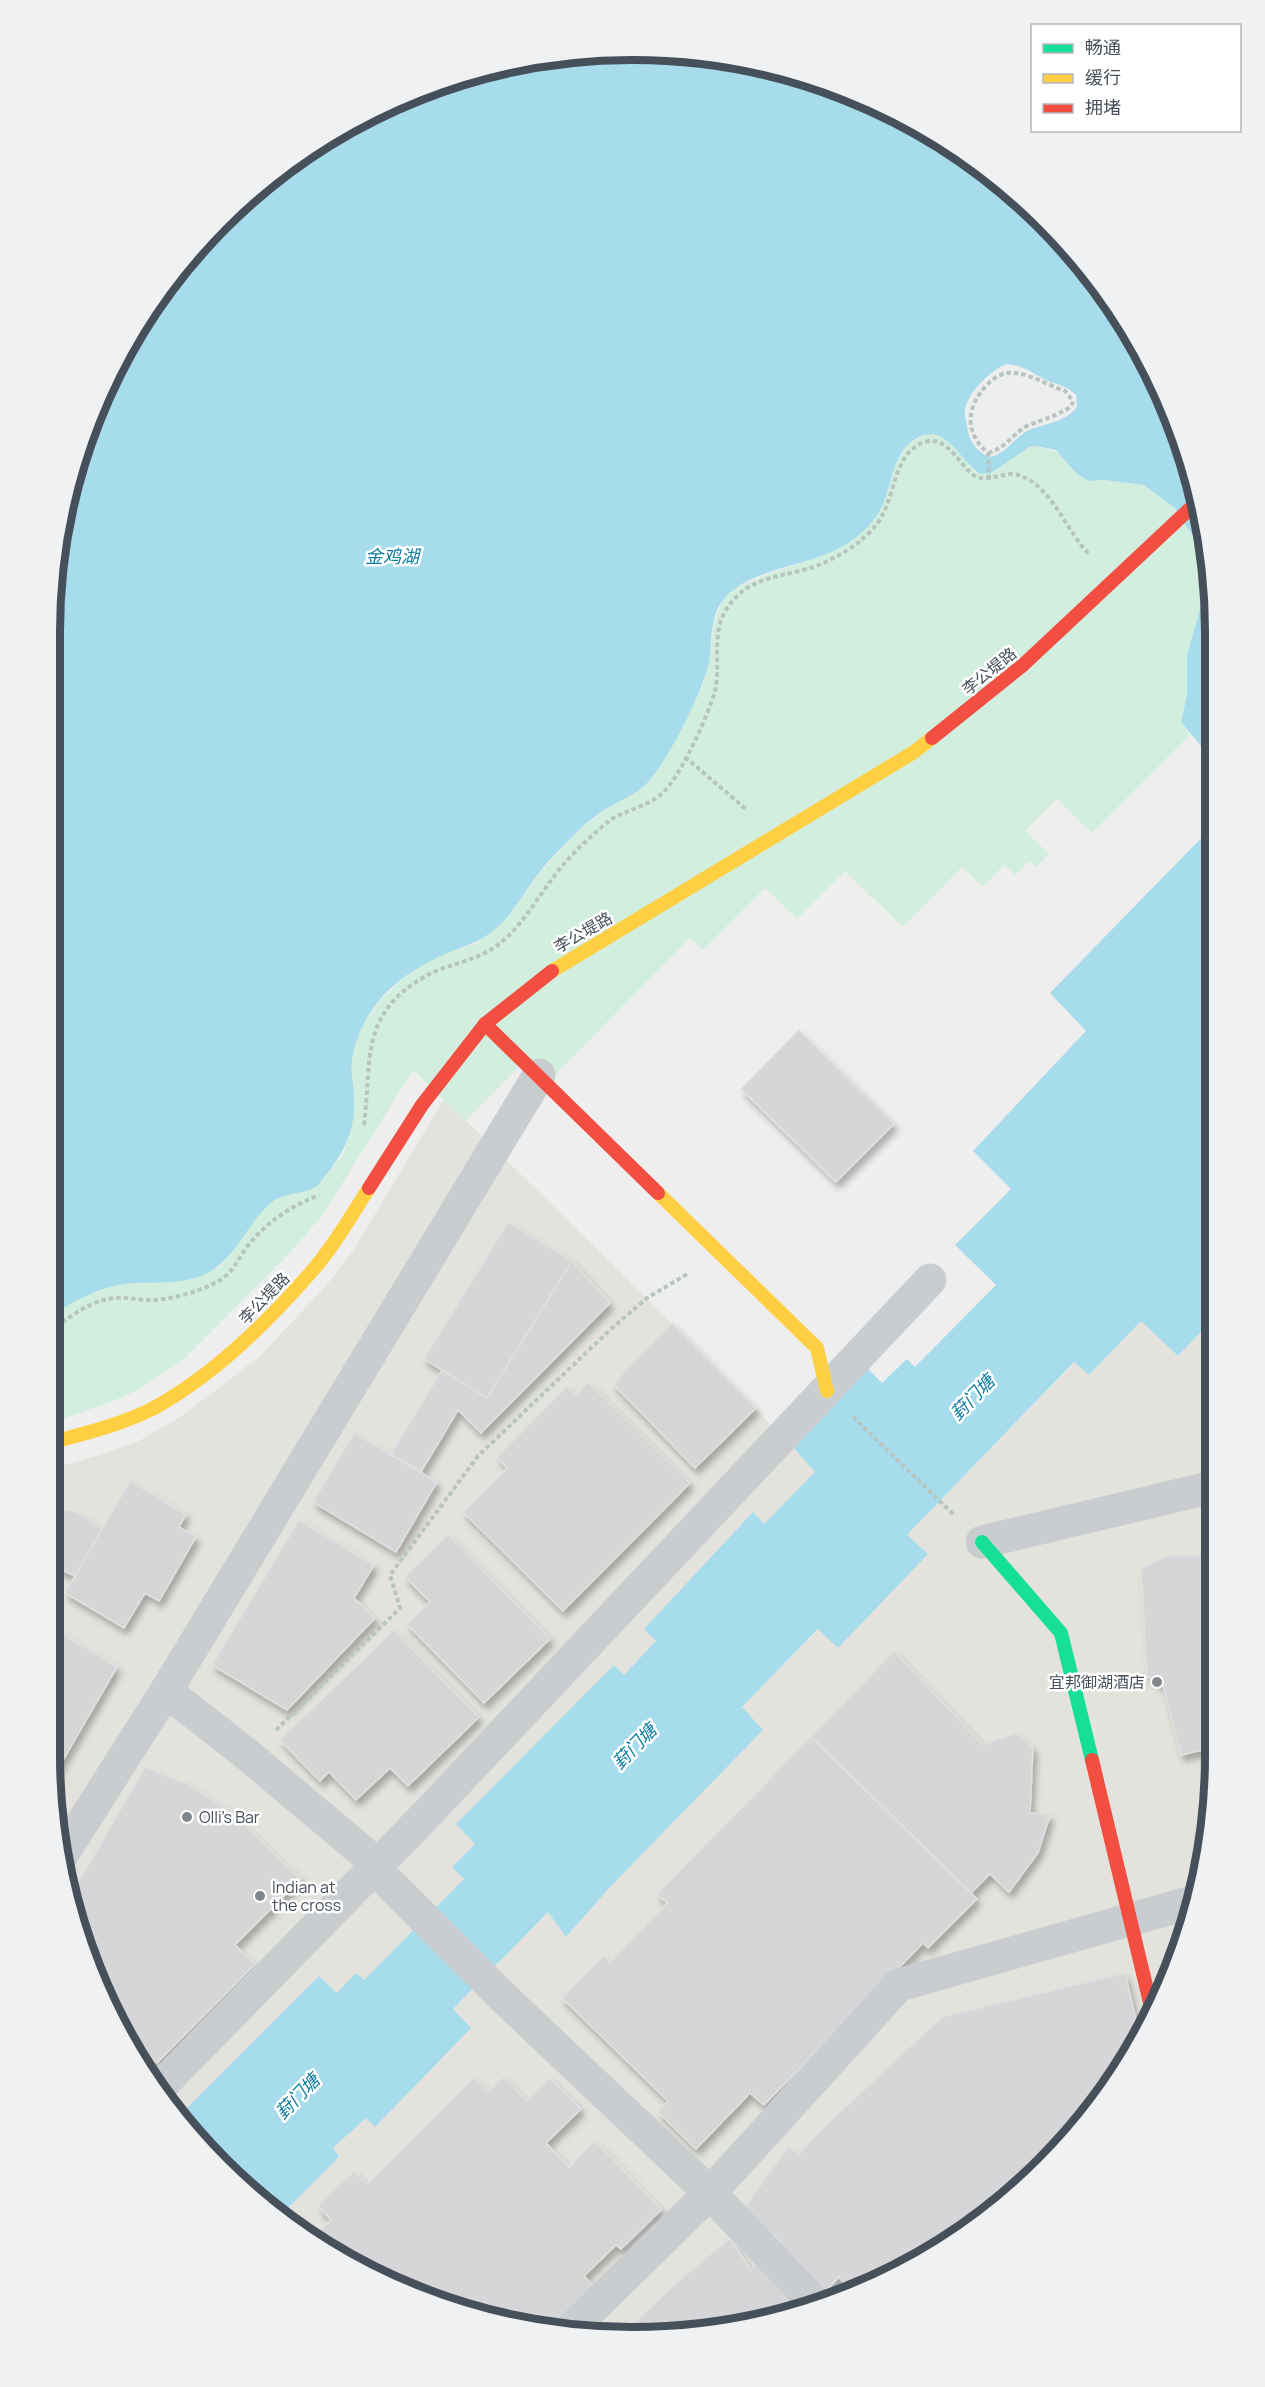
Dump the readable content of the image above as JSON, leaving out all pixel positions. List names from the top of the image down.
{
  "streets": {
    "street": ["李公堤路"]
  },
  "water": ["金鸡湖", "葑门塘"],
  "places": ["宜邦御湖酒店", "Olli's Bar", "Indian at the cross"],
  "legend": ["畅通", "缓行", "拥堵"]
}
